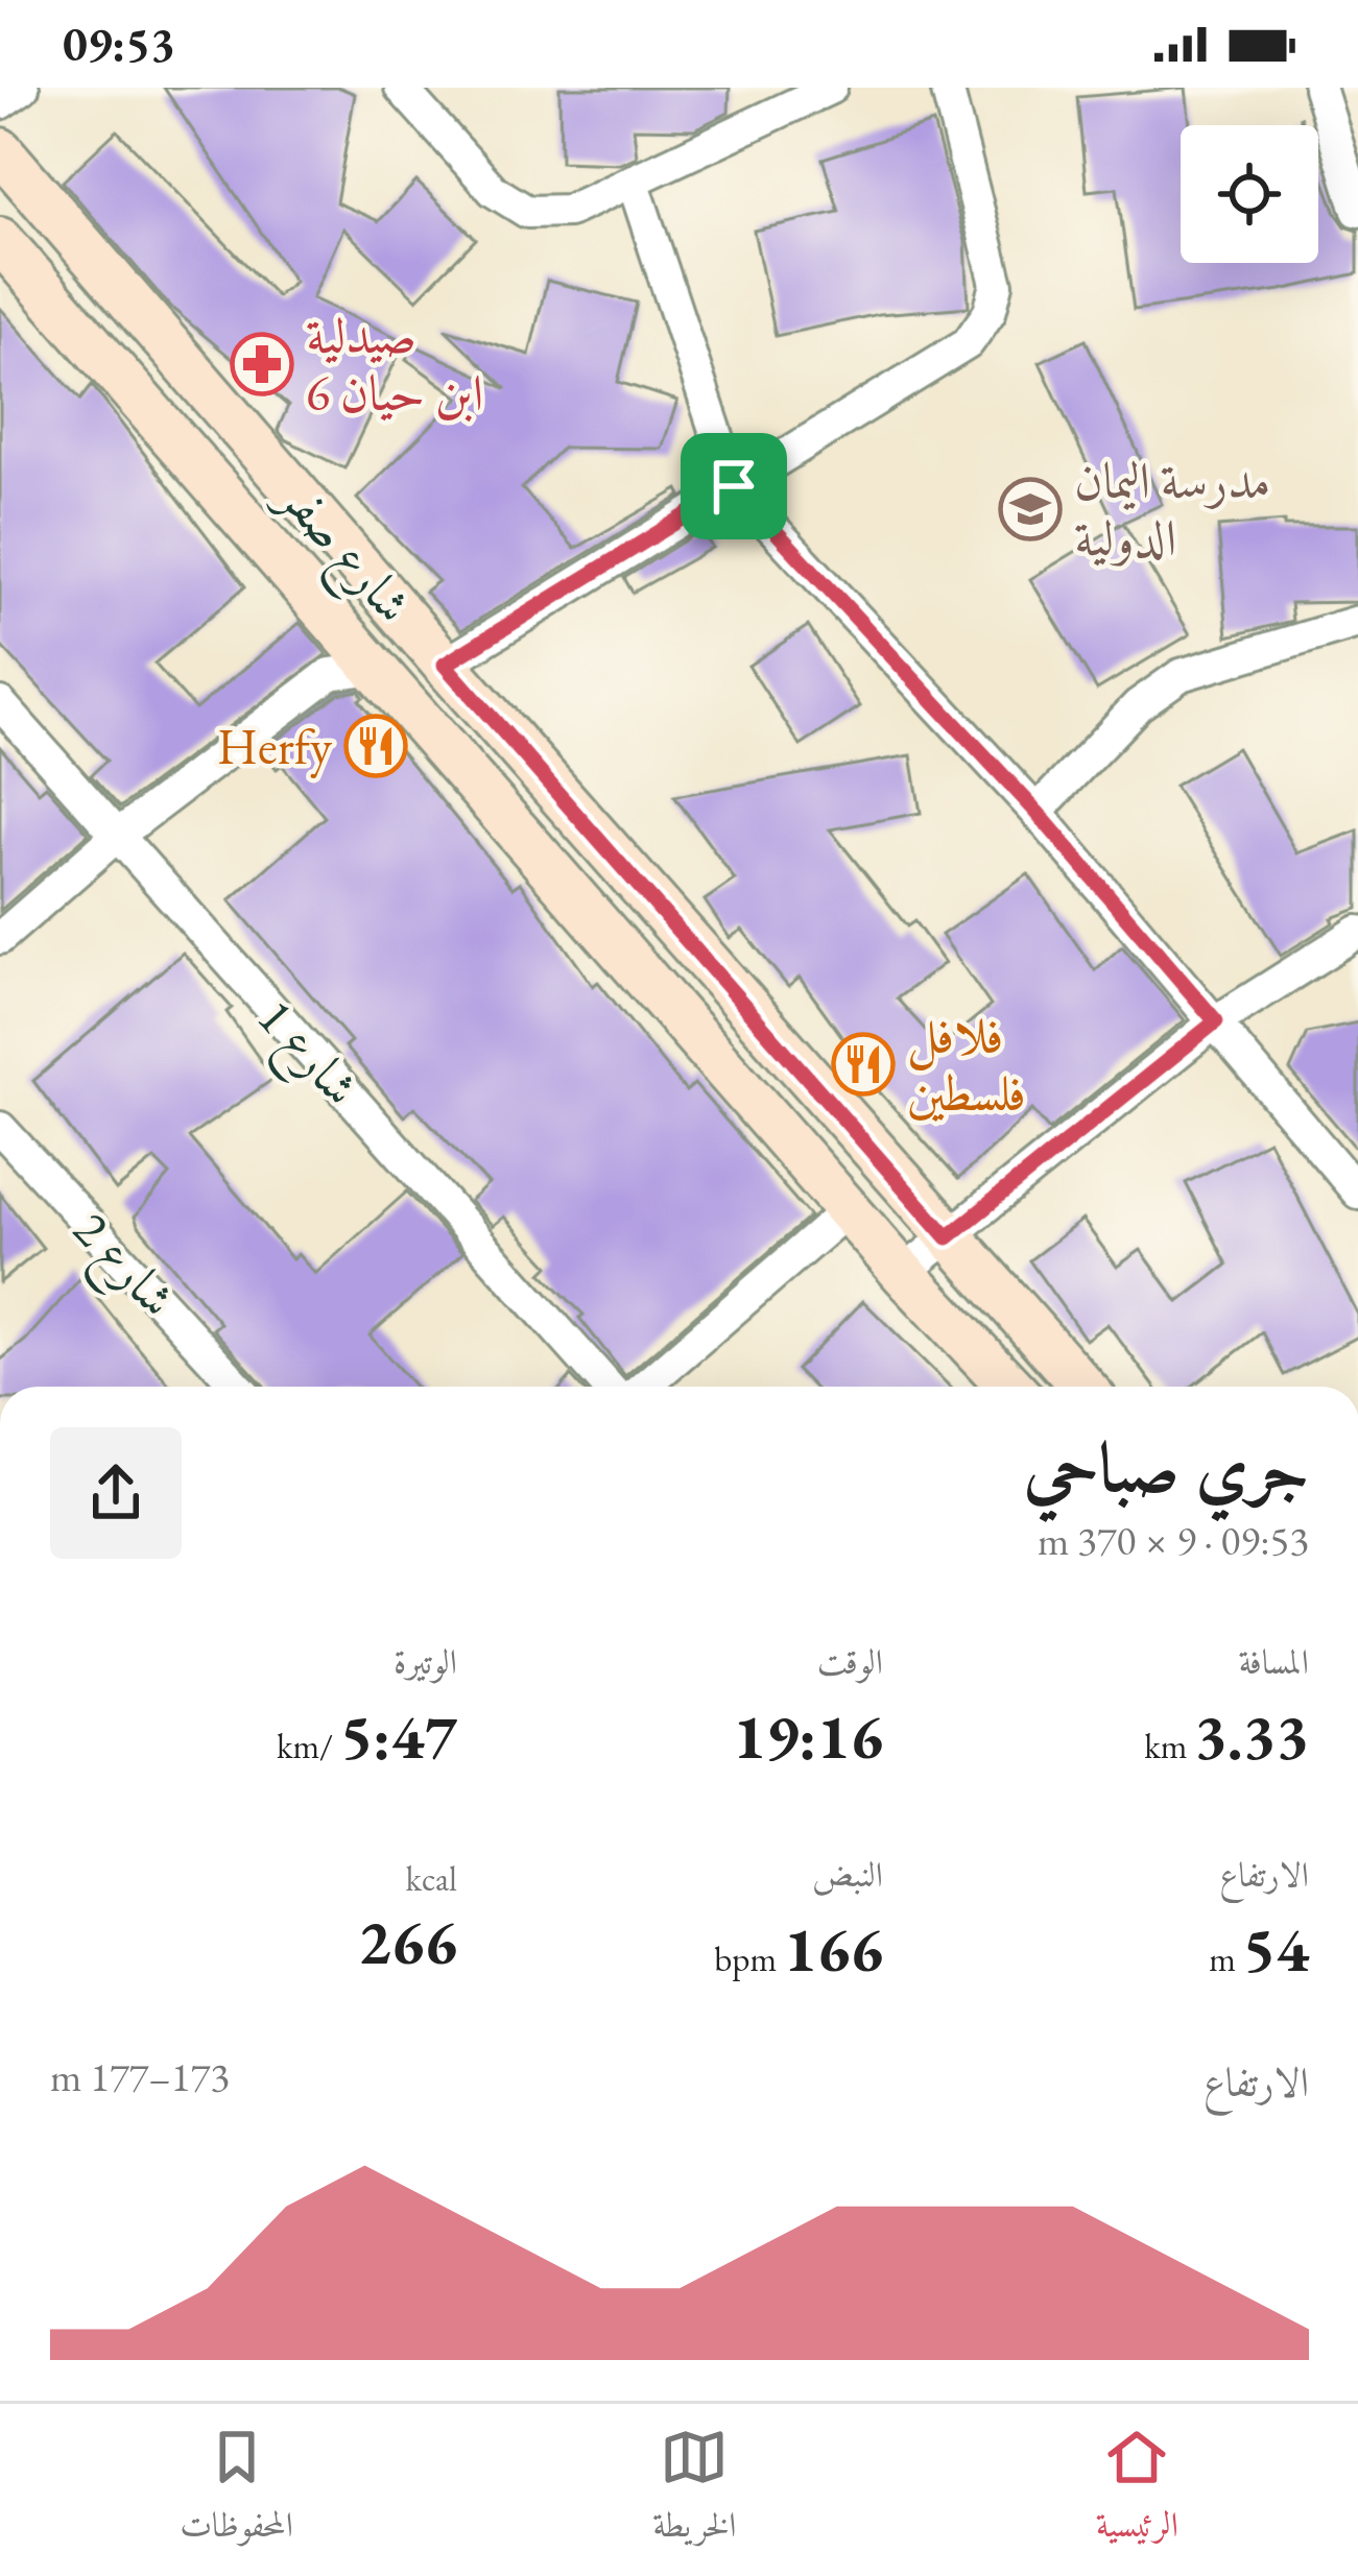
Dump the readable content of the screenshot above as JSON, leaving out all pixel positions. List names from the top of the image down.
{
  "streets": {
    "street": ["شارع صفر", "شارع 1", "شارع 2"]
  },
  "places": {
    "pharmacy": ["صيدلية ابن حيان 6"],
    "school or university": ["مدرسة اليمان الدولية"],
    "restaurant": ["Herfy", "فلافل فلسطين"]
  },
  "page": {
    "status": "09:53",
    "heading": ["جري صباحي", "09:53 · 9 × 370 m"],
    "stats": [
      ["المسافة", "3.33 km"],
      ["الوقت", "19:16"],
      ["الوتيرة", "5:47 /km"],
      ["الارتفاع", "54 m"],
      ["النبض", "166 bpm"],
      ["kcal", "266"]
    ],
    "chart": ["الارتفاع", "173–177 m"],
    "tabs": ["الرئيسية", "الخريطة", "المحفوظات"]
  }
}
